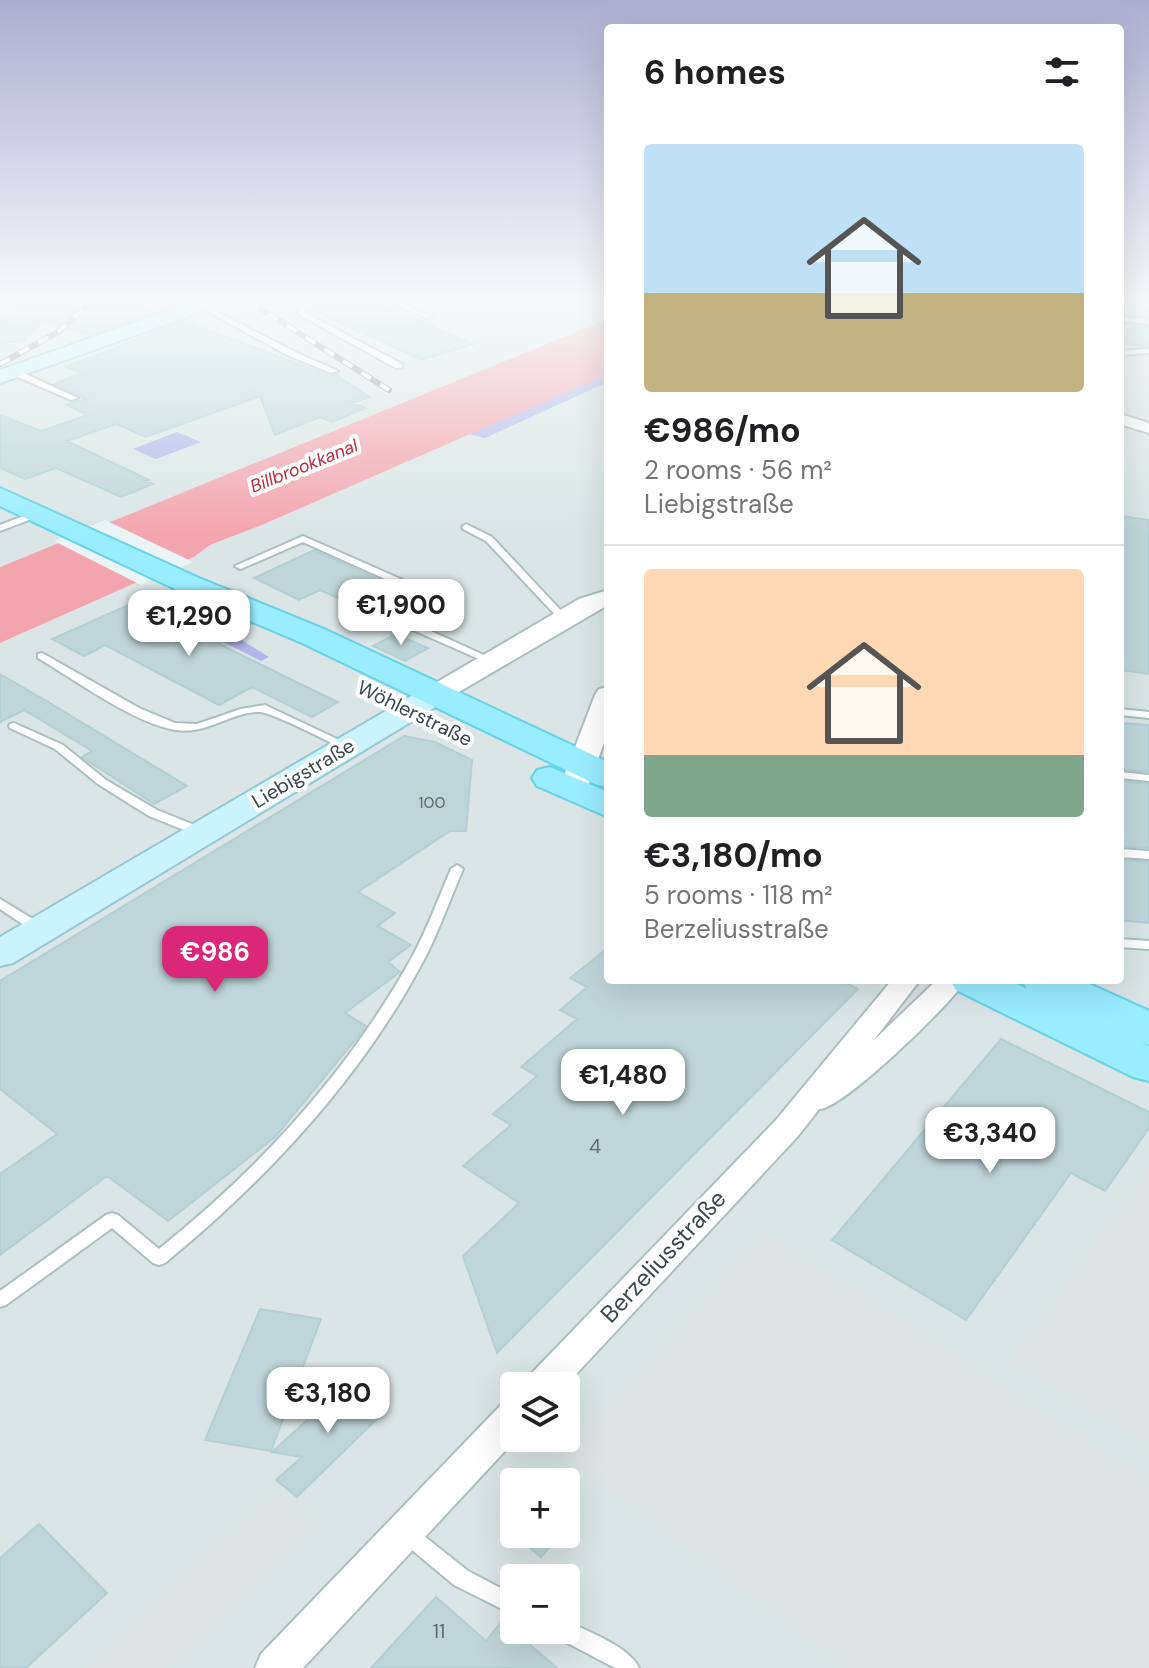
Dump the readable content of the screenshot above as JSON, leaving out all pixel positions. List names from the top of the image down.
{
  "streets": {
    "main road": ["Wöhlerstraße", "Liebigstraße"],
    "street": ["Berzeliusstraße"]
  },
  "crossings": [
    ["Wöhlerstraße", "Liebigstraße"]
  ],
  "water": ["Billbrookkanal"],
  "house_numbers": ["100", "4", "11"],
  "page": {
    "heading": "6 homes",
    "list": [
      {
        "name": "€986/mo",
        "note": "2 rooms · 56 m² · Liebigstraße"
      },
      {
        "name": "€3,180/mo",
        "note": "5 rooms · 118 m² · Berzeliusstraße"
      }
    ],
    "price": [
      "€1,900",
      "€1,290",
      "€986",
      "€1,480",
      "€3,340",
      "€3,180"
    ],
    "map_buttons": ["+", "−"]
  }
}
